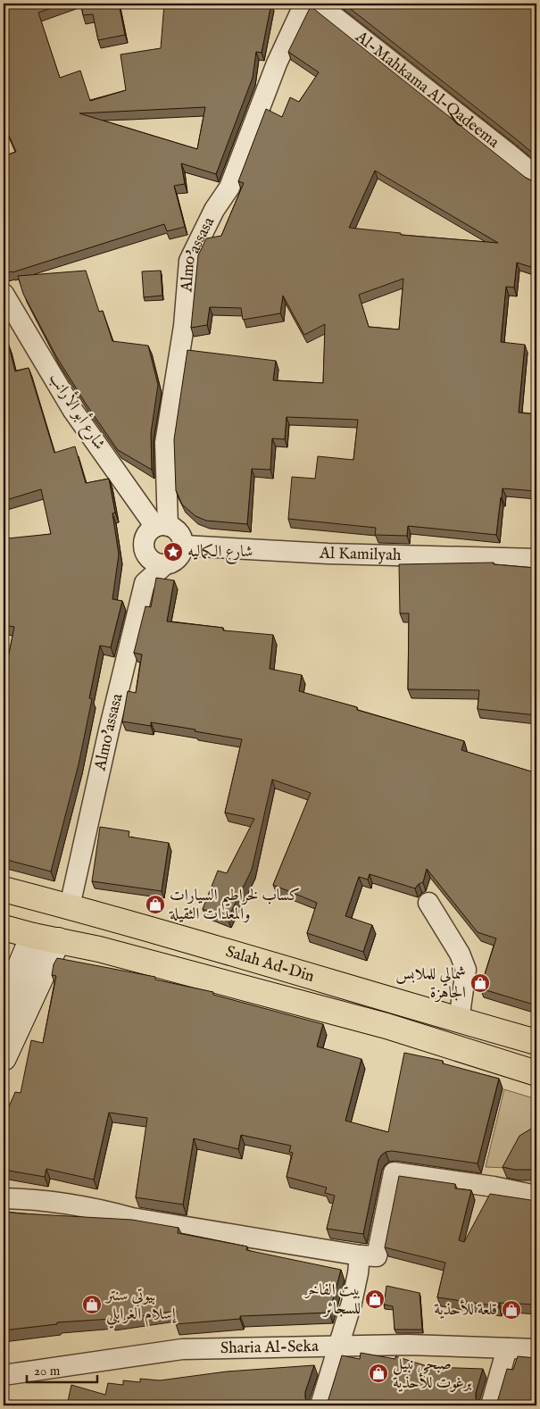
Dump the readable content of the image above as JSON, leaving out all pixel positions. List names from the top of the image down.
{
  "streets": {
    "highway": ["Salah Ad-Din"],
    "street": [
      "Al-Mahkama Al-Qadeema",
      "Almo'assasa",
      "شارع أبو الأرانب",
      "Al Kamilyah",
      "Sharia Al-Seka"
    ]
  },
  "crossings": [
    ["Almo'assasa", "شارع أبو الأرانب"],
    ["Almo'assasa", "Al Kamilyah"],
    ["Almo'assasa", "Salah Ad-Din"],
    ["شارع أبو الأرانب", "Al Kamilyah"]
  ],
  "places": {
    "place": ["شارع الكماليه"],
    "shop": [
      "كساب لخراطيم السيارات والمعدات الثقيلة",
      "شمالي للملابس الجاهزة",
      "بيت الفاخر للسجائر",
      "بيوتي سنتر إسلام الغرابلي",
      "قلعة للأحذية",
      "صبحي نبيل برغوت للأحذية"
    ]
  },
  "scale_bar": "20 m"
}
